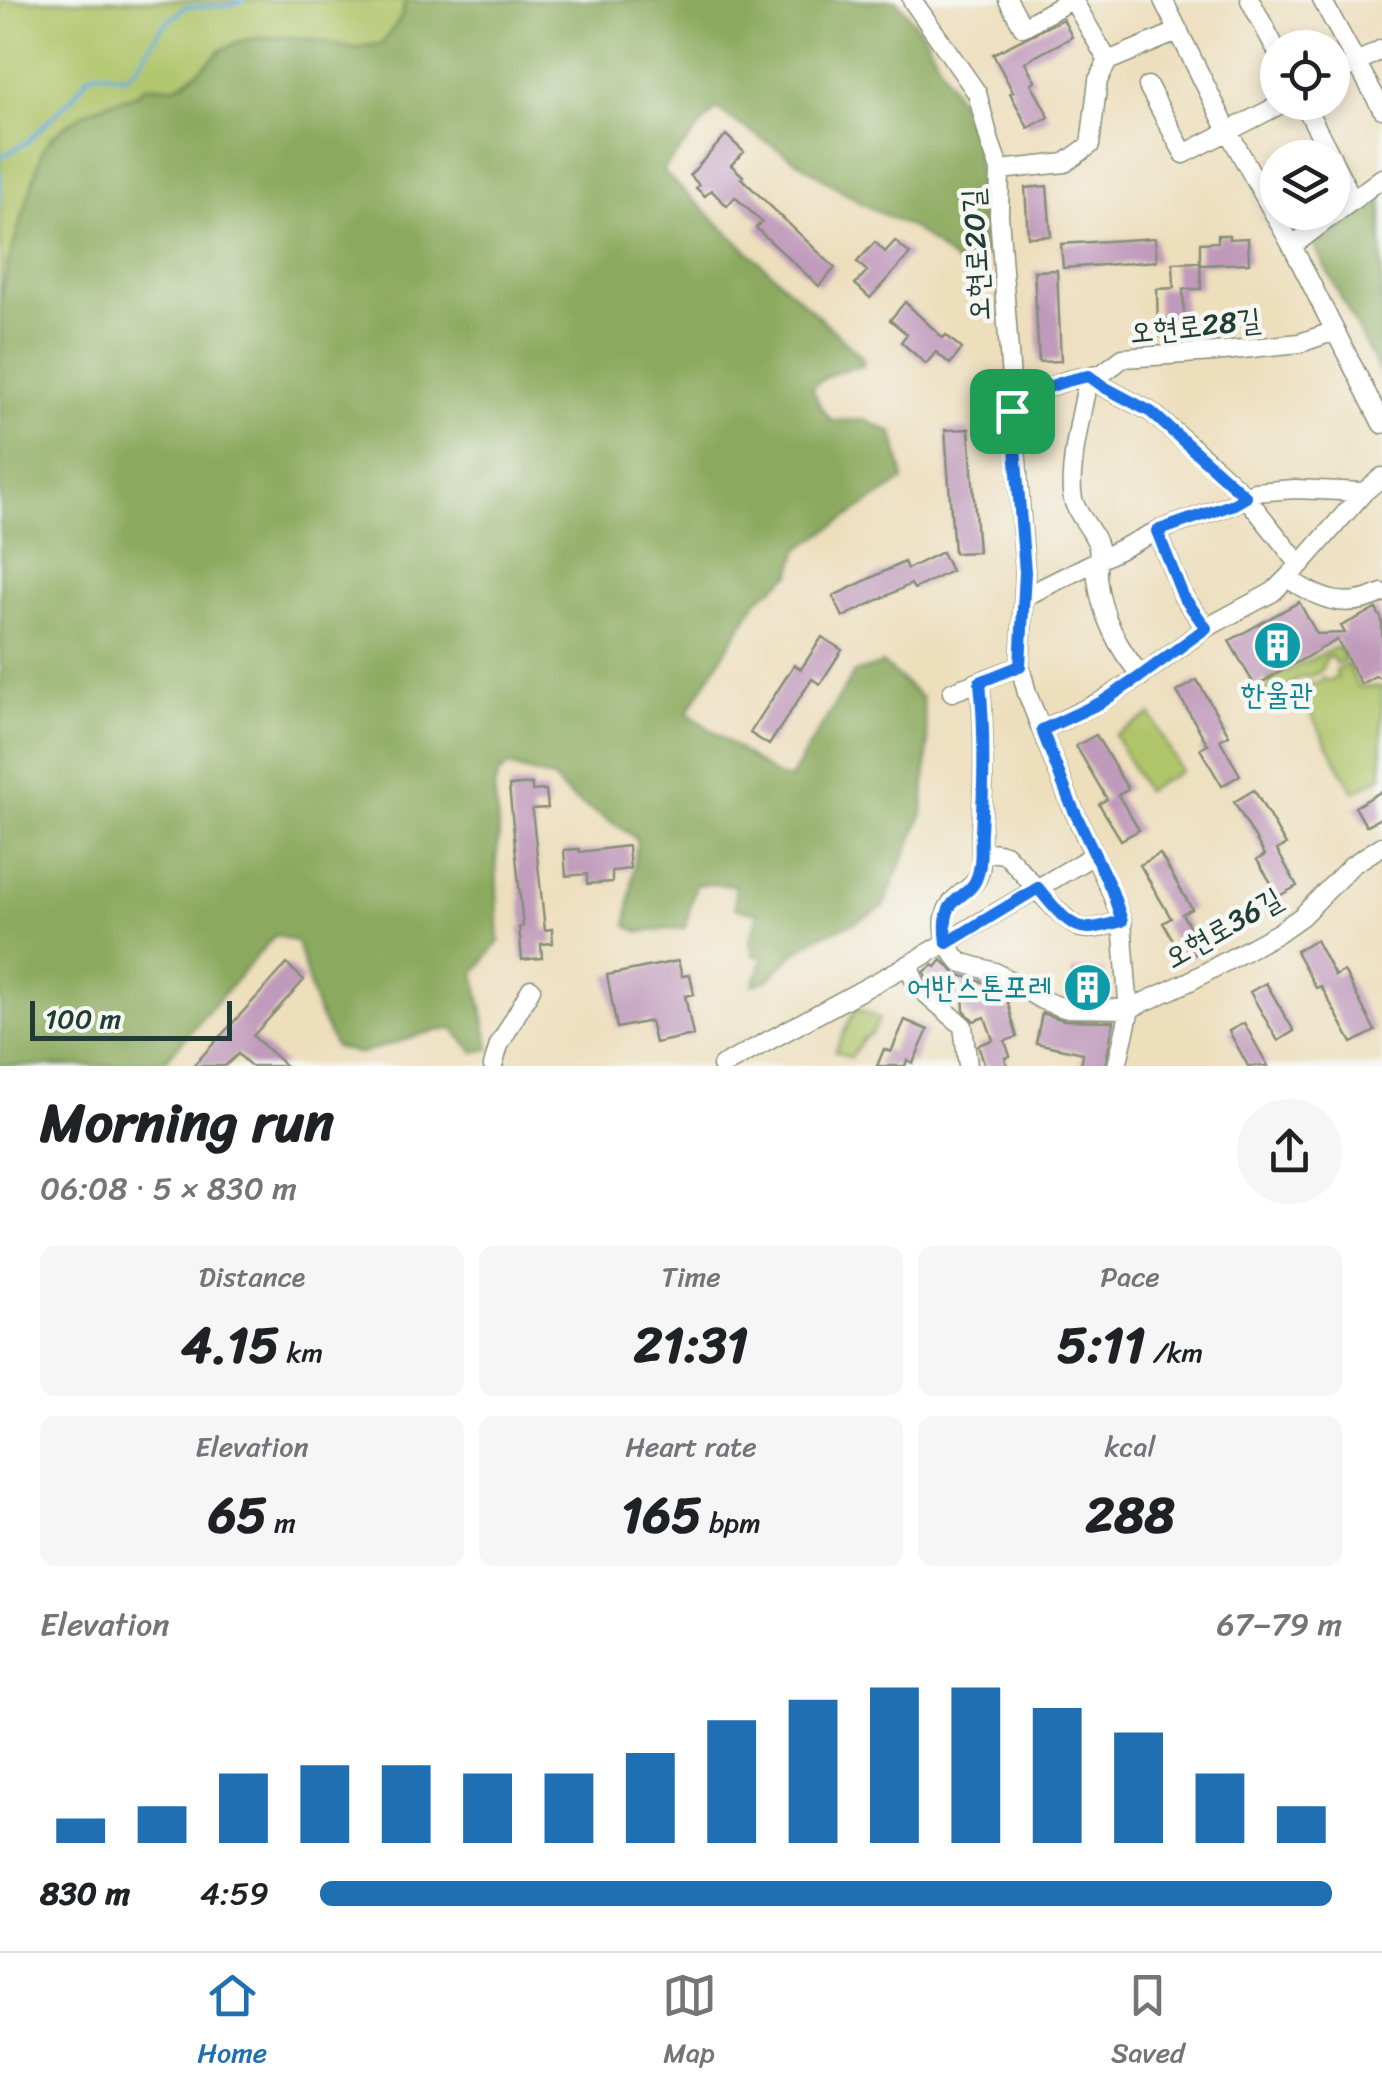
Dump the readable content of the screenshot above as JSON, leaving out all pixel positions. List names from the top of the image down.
{
  "streets": {
    "street": ["오현로20길", "오현로28길", "오현로36길"]
  },
  "crossings": [
    ["오현로20길", "오현로28길"]
  ],
  "places": {
    "building": ["한울관", "어반스톤포레"]
  },
  "scale_bar": "100 m",
  "page": {
    "scale": "100 m",
    "heading": ["Morning run", "06:08 · 5 × 830 m"],
    "stats": [
      ["Distance", "4.15 km"],
      ["Time", "21:31"],
      ["Pace", "5:11 /km"],
      ["Elevation", "65 m"],
      ["Heart rate", "165 bpm"],
      ["kcal", "288"]
    ],
    "chart": ["Elevation", "67–79 m"],
    "list": [
      {
        "name": "830 m",
        "note": "4:59"
      }
    ],
    "tabs": ["Home", "Map", "Saved"]
  }
}
